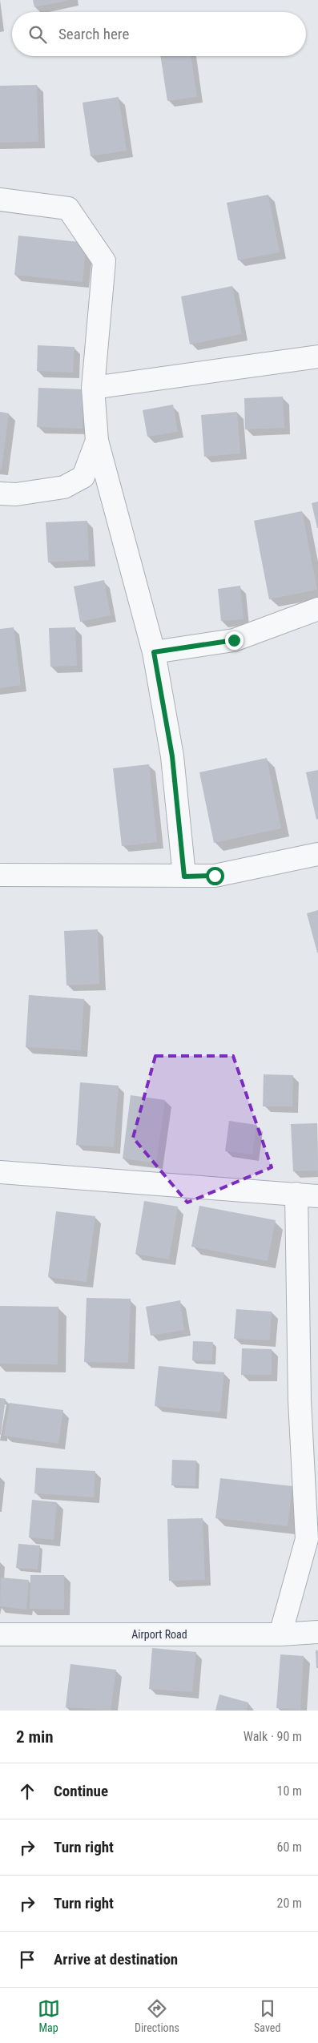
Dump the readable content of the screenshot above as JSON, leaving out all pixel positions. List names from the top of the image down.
{
  "streets": {
    "street": ["Airport Road"]
  },
  "page": {
    "search": "Search here",
    "heading": ["2 min", "Walk · 90 m"],
    "list": [
      ["Continue", "10 m"],
      ["Turn right", "60 m"],
      ["Turn right", "20 m"],
      "Arrive at destination"
    ],
    "nav": ["Map", "Directions", "Saved"]
  }
}
